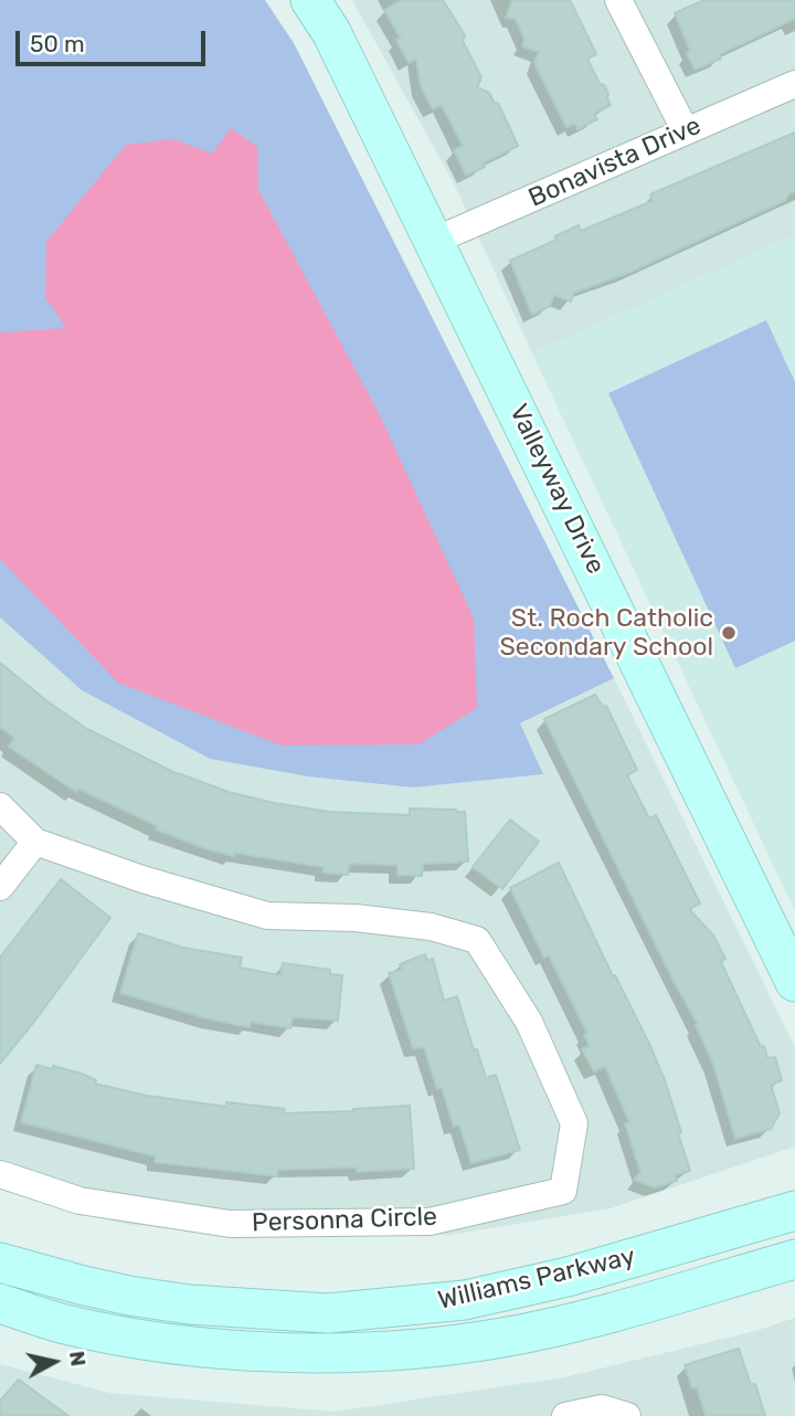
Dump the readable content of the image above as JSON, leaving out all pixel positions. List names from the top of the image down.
{
  "streets": {
    "main road": ["Valleyway Drive", "Williams Parkway"],
    "street": ["Bonavista Drive", "Personna Circle"]
  },
  "crossings": [
    ["Bonavista Drive", "Valleyway Drive"]
  ],
  "places": ["St. Roch Catholic Secondary School"],
  "scale_bar": "50 m",
  "north": "right"
}
